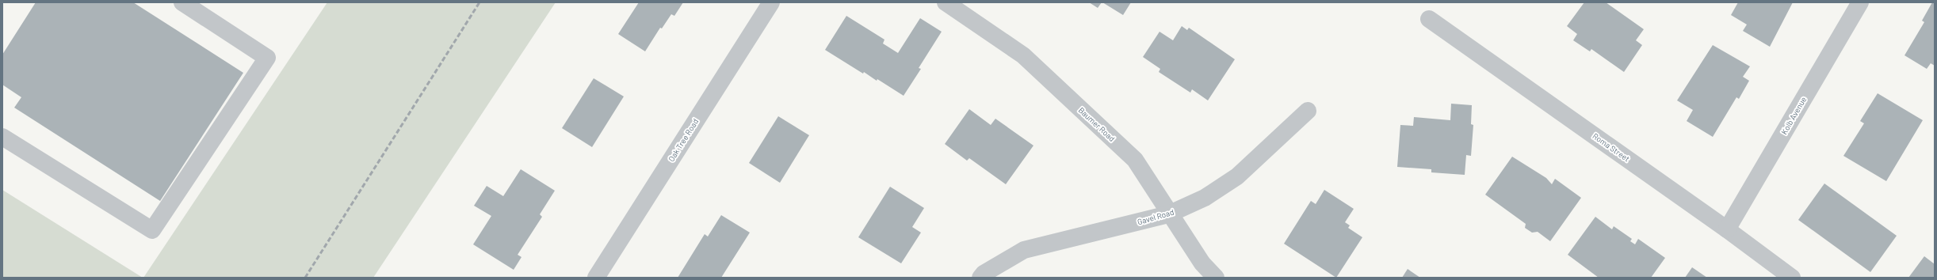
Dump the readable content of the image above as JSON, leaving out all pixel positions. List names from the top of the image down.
{
  "streets": {
    "street": [
      "Kolb Avenue",
      "Baumer Road",
      "Oak Tree Road",
      "Roma Street",
      "Gavel Road"
    ]
  },
  "crossings": [
    ["Kolb Avenue", "Roma Street"],
    ["Baumer Road", "Gavel Road"]
  ]
}
